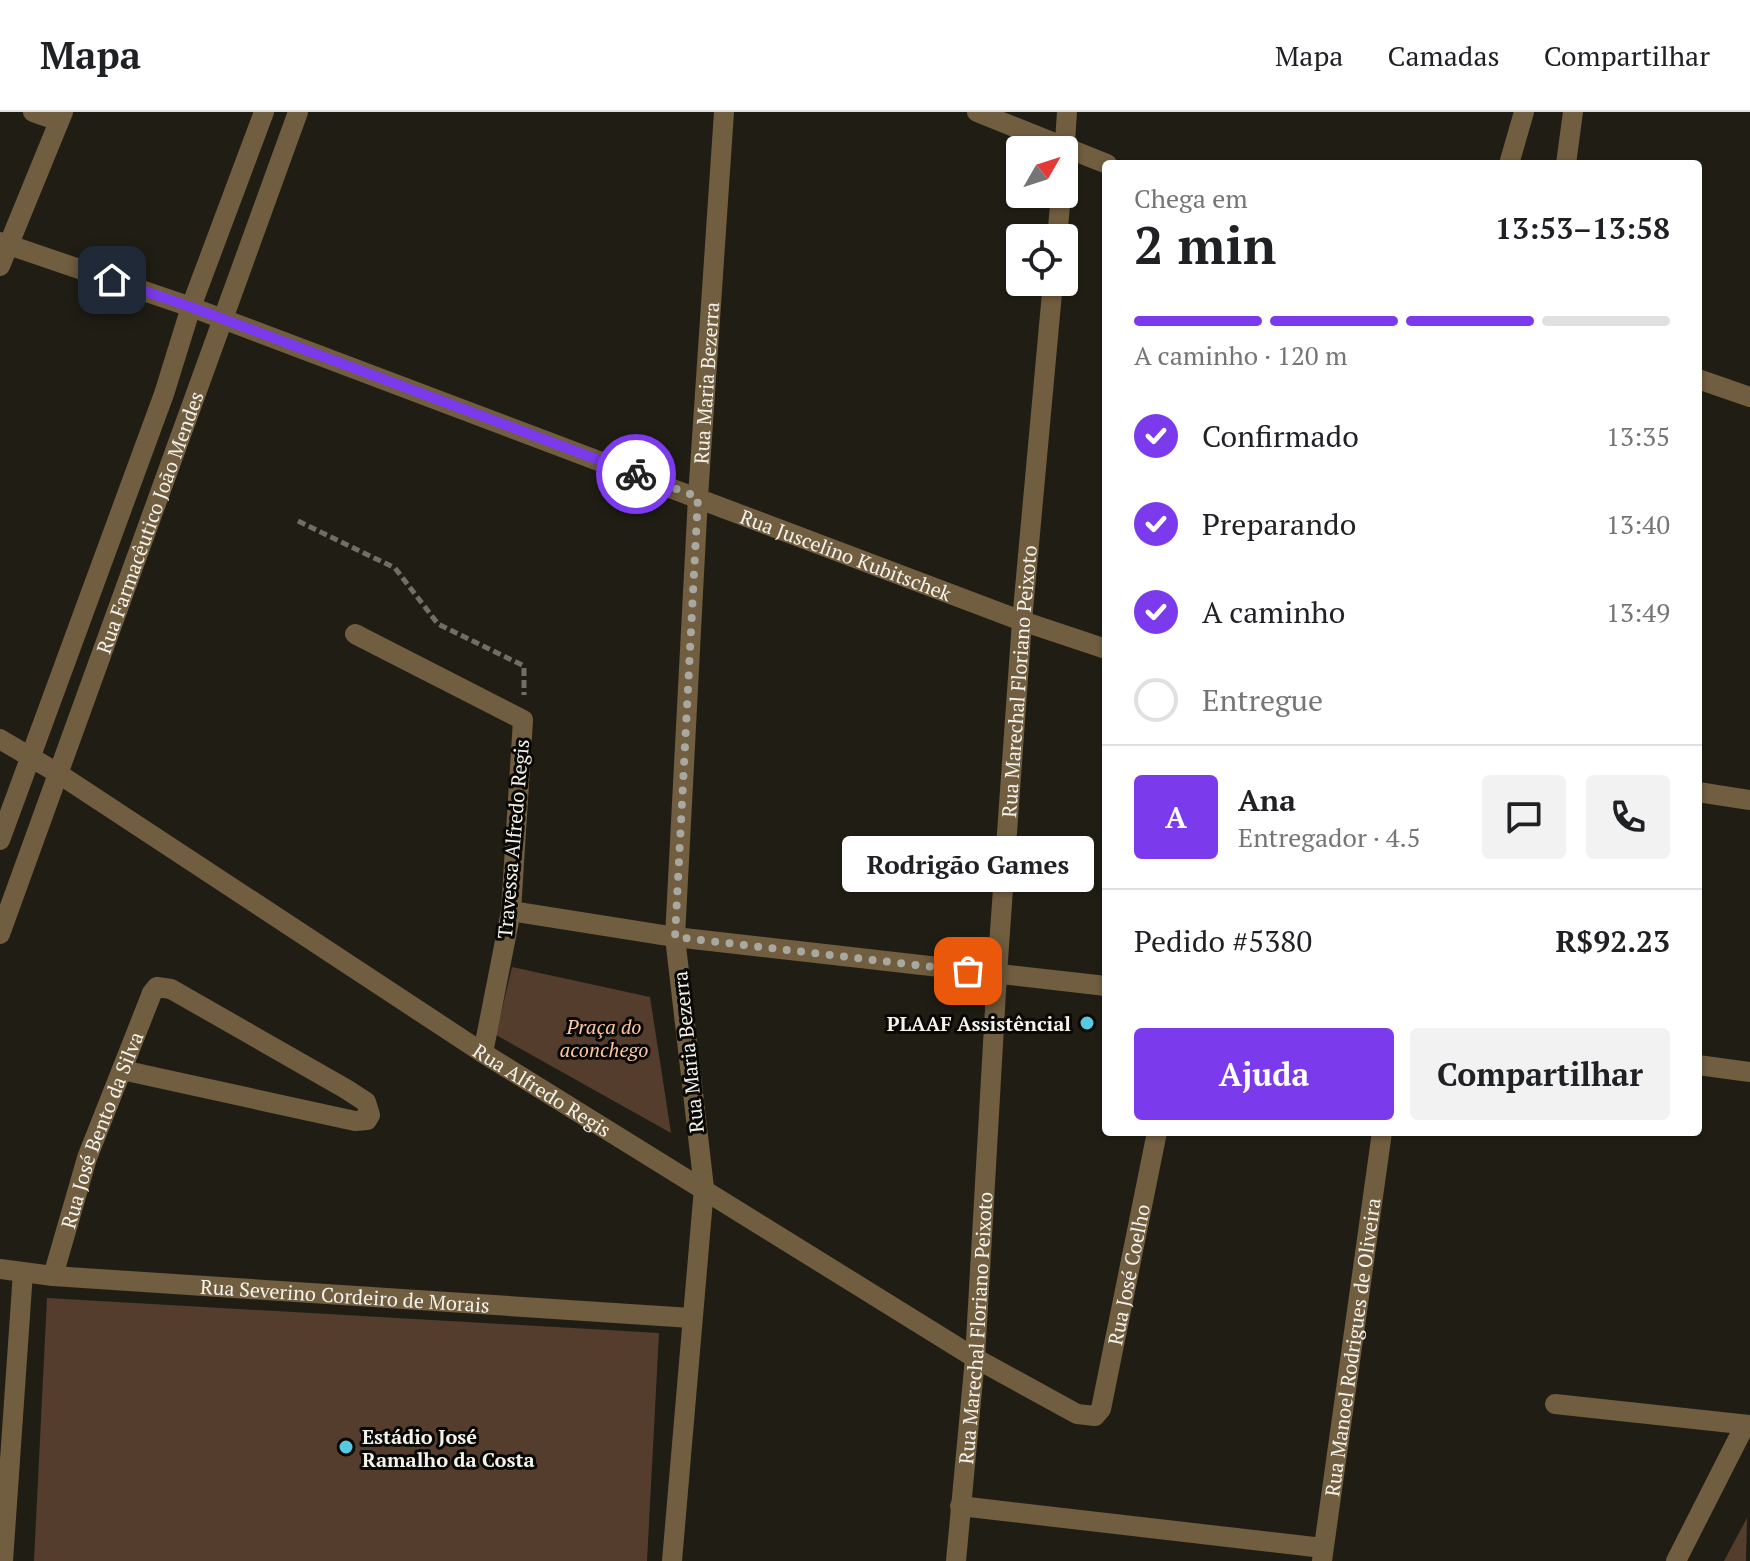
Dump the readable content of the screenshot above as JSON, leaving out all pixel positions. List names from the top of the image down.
{
  "streets": {
    "street": [
      "Rua Maria Bezerra",
      "Rua Farmacêutico João Mendes",
      "Rua Juscelino Kubitschek",
      "Rua Marechal Floriano Peixoto",
      "Travessa Alfredo Regis",
      "Rua Alfredo Regis",
      "Rua José Bento da Silva",
      "Rua José Coelho",
      "Rua Severino Cordeiro de Morais",
      "Rua Manoel Rodrigues de Oliveira"
    ]
  },
  "crossings": [
    ["Rua Maria Bezerra", "Rua Juscelino Kubitschek"],
    ["Rua Maria Bezerra", "Rua Alfredo Regis"],
    ["Rua Maria Bezerra", "Rua Severino Cordeiro de Morais"],
    ["Rua Farmacêutico João Mendes", "Rua Juscelino Kubitschek"],
    ["Rua Farmacêutico João Mendes", "Rua Alfredo Regis"],
    ["Rua Juscelino Kubitschek", "Rua Marechal Floriano Peixoto"],
    ["Rua Marechal Floriano Peixoto", "Rua Alfredo Regis"],
    ["Travessa Alfredo Regis", "Rua Alfredo Regis"],
    ["Rua Alfredo Regis", "Rua José Coelho"],
    ["Rua José Bento da Silva", "Rua Severino Cordeiro de Morais"]
  ],
  "parks": ["Praça do aconchego"],
  "places": ["Rodrigão Games", "PLAAF Assistêncial", "Estádio José Ramalho da Costa"],
  "north": "top right",
  "page": {
    "header": "Mapa",
    "nav": ["Mapa", "Camadas", "Compartilhar"],
    "heading": ["2 min", "Chega em", "13:53–13:58"],
    "panel": [
      "Ana",
      "Entregador · 4.5",
      "Pedido #5380",
      "R$92.23"
    ],
    "bar": "A caminho · 120 m",
    "list": [
      ["Confirmado", "13:35"],
      ["Preparando", "13:40"],
      ["A caminho", "13:49"],
      "Entregue"
    ],
    "round": "A",
    "bubble": "Rodrigão Games",
    "buttons": ["Ajuda", "Compartilhar"]
  }
}
